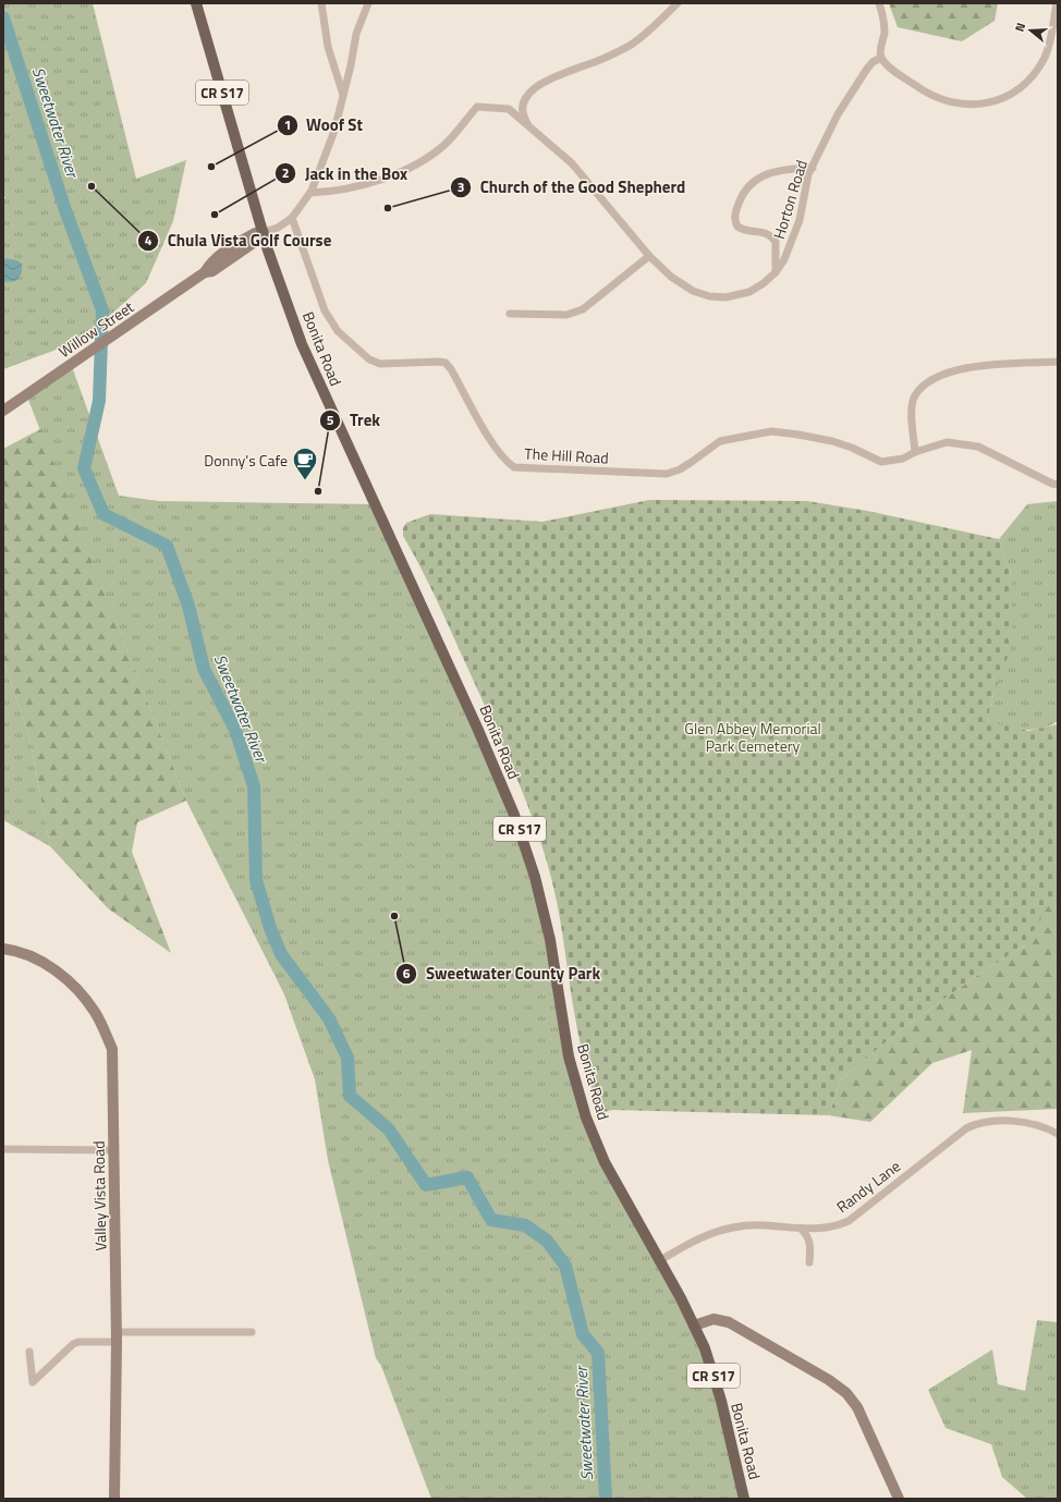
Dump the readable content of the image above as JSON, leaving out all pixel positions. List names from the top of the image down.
{
  "streets": {
    "main road": ["CR S17", "Bonita Road"],
    "street": [
      "Horton Road",
      "Willow Street",
      "The Hill Road",
      "Randy Lane",
      "Valley Vista Road"
    ]
  },
  "crossings": [
    ["Willow Street", "Bonita Road"],
    ["Bonita Road", "Randy Lane"]
  ],
  "water": ["Sweetwater River"],
  "parks": ["Glen Abbey Memorial Park Cemetery"],
  "places": {
    "other": [
      "Woof St",
      "Chula Vista Golf Course",
      "Church of the Good Shepherd",
      "Jack in the Box",
      "Trek",
      "Sweetwater County Park"
    ],
    "cafe": ["Donny's Cafe"]
  },
  "north": "left"
}
